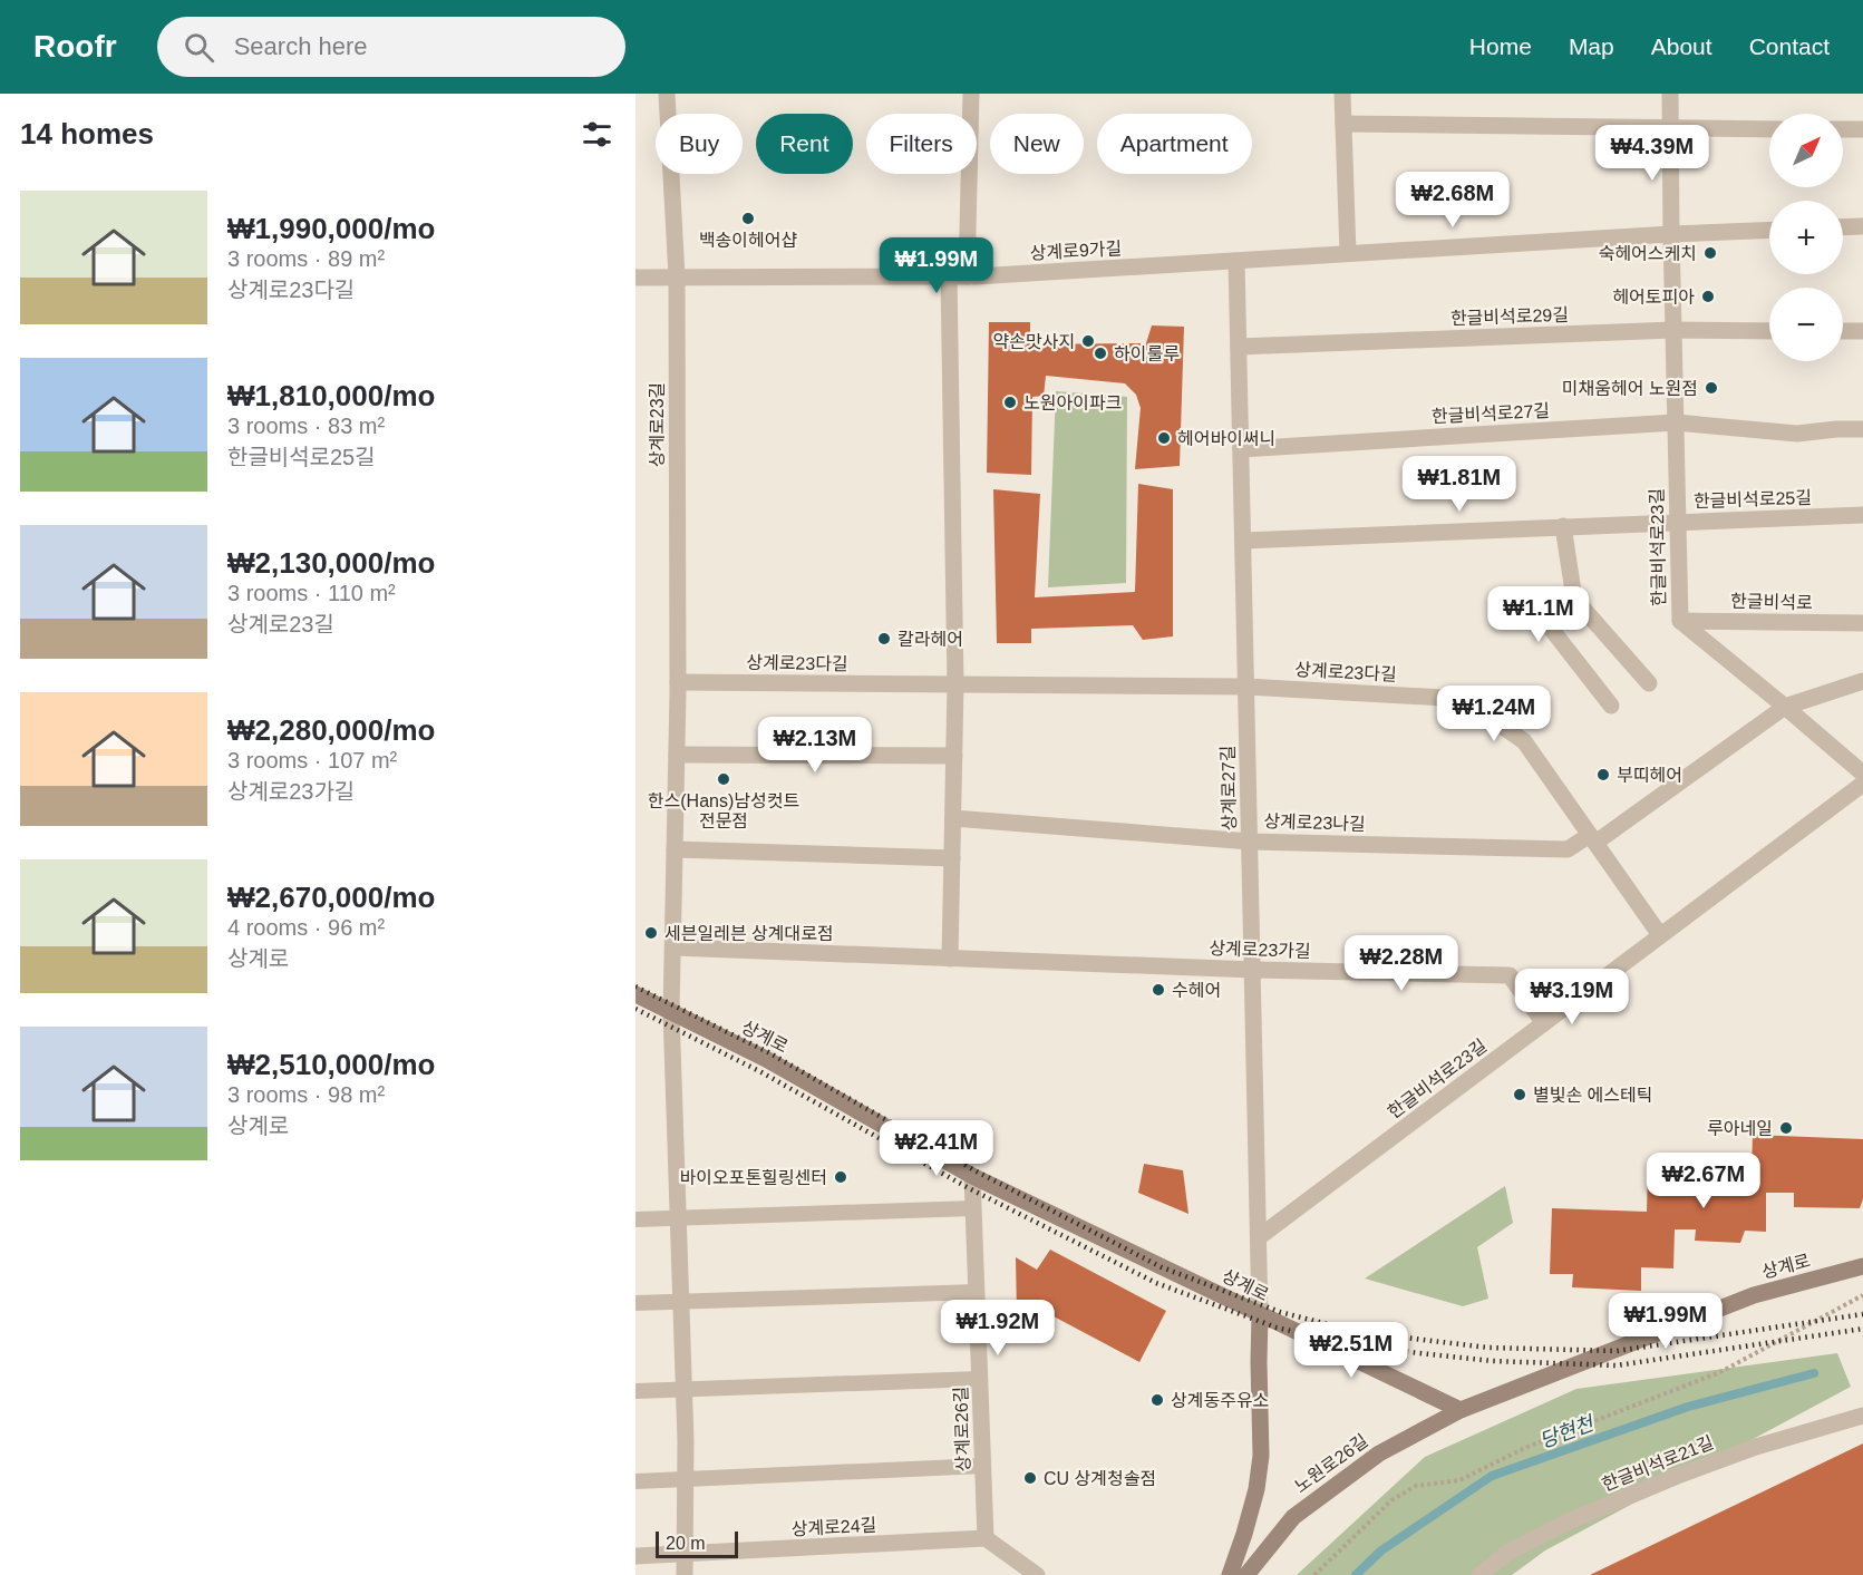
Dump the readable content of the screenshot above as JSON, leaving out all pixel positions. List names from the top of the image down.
{
  "streets": {
    "main road": ["상계로", "노원로26길"],
    "street": [
      "상계로9가길",
      "한글비석로29길",
      "한글비석로27길",
      "상계로23길",
      "한글비석로25길",
      "한글비석로23길",
      "한글비석로",
      "상계로23다길",
      "상계로27길",
      "상계로23나길",
      "상계로23가길",
      "상계로26길",
      "한글비석로21길",
      "상계로24길"
    ]
  },
  "crossings": [
    ["상계로9가길", "상계로23길"],
    ["상계로9가길", "한글비석로23길"],
    ["상계로9가길", "상계로27길"],
    ["한글비석로29길", "한글비석로23길"],
    ["한글비석로29길", "상계로27길"],
    ["한글비석로27길", "한글비석로23길"],
    ["한글비석로27길", "상계로27길"],
    ["상계로23길", "상계로23다길"],
    ["상계로23길", "상계로23가길"],
    ["상계로23길", "상계로"],
    ["한글비석로25길", "한글비석로23길"],
    ["한글비석로25길", "상계로27길"],
    ["한글비석로23길", "한글비석로"],
    ["한글비석로23길", "상계로23다길"],
    ["한글비석로23길", "상계로27길"],
    ["한글비석로23길", "상계로23나길"],
    ["한글비석로23길", "상계로23가길"],
    ["상계로23다길", "상계로27길"],
    ["상계로23다길", "상계로23나길"],
    ["상계로27길", "상계로23나길"],
    ["상계로27길", "상계로23가길"],
    ["상계로27길", "상계로"],
    ["상계로", "상계로26길"],
    ["상계로", "노원로26길"],
    ["상계로26길", "상계로24길"]
  ],
  "water": ["당현천"],
  "places": [
    "백송이헤어샵",
    "숙헤어스케치",
    "헤어토피아",
    "약손맛사지",
    "하이룰루",
    "미채움헤어 노원점",
    "노원아이파크",
    "헤어바이써니",
    "칼라헤어",
    "부띠헤어",
    "한스(Hans)남성컷트 전문점",
    "세븐일레븐 상계대로점",
    "수헤어",
    "별빛손 에스테틱",
    "루아네일",
    "바이오포톤힐링센터",
    "상계동주유소",
    "CU 상계청솔점"
  ],
  "scale_bar": "20 m",
  "north": "top right",
  "page": {
    "header": "Roofr",
    "search": "Search here",
    "nav": [
      "Home",
      "Map",
      "About",
      "Contact"
    ],
    "heading": "14 homes",
    "map_buttons": ["+", "−"],
    "chip": [
      "Buy",
      "Rent",
      "Filters",
      "New",
      "Apartment"
    ],
    "price": [
      "₩4.39M",
      "₩2.68M",
      "₩1.99M",
      "₩1.81M",
      "₩1.1M",
      "₩1.24M",
      "₩2.13M",
      "₩2.28M",
      "₩3.19M",
      "₩2.41M",
      "₩2.67M",
      "₩1.99M",
      "₩1.92M",
      "₩2.51M"
    ],
    "list": [
      {
        "name": "₩1,990,000/mo",
        "note": "3 rooms · 89 m² · 상계로23다길"
      },
      {
        "name": "₩1,810,000/mo",
        "note": "3 rooms · 83 m² · 한글비석로25길"
      },
      {
        "name": "₩2,130,000/mo",
        "note": "3 rooms · 110 m² · 상계로23길"
      },
      {
        "name": "₩2,280,000/mo",
        "note": "3 rooms · 107 m² · 상계로23가길"
      },
      {
        "name": "₩2,670,000/mo",
        "note": "4 rooms · 96 m² · 상계로"
      },
      {
        "name": "₩2,510,000/mo",
        "note": "3 rooms · 98 m² · 상계로"
      }
    ],
    "scale": "20 m"
  }
}
